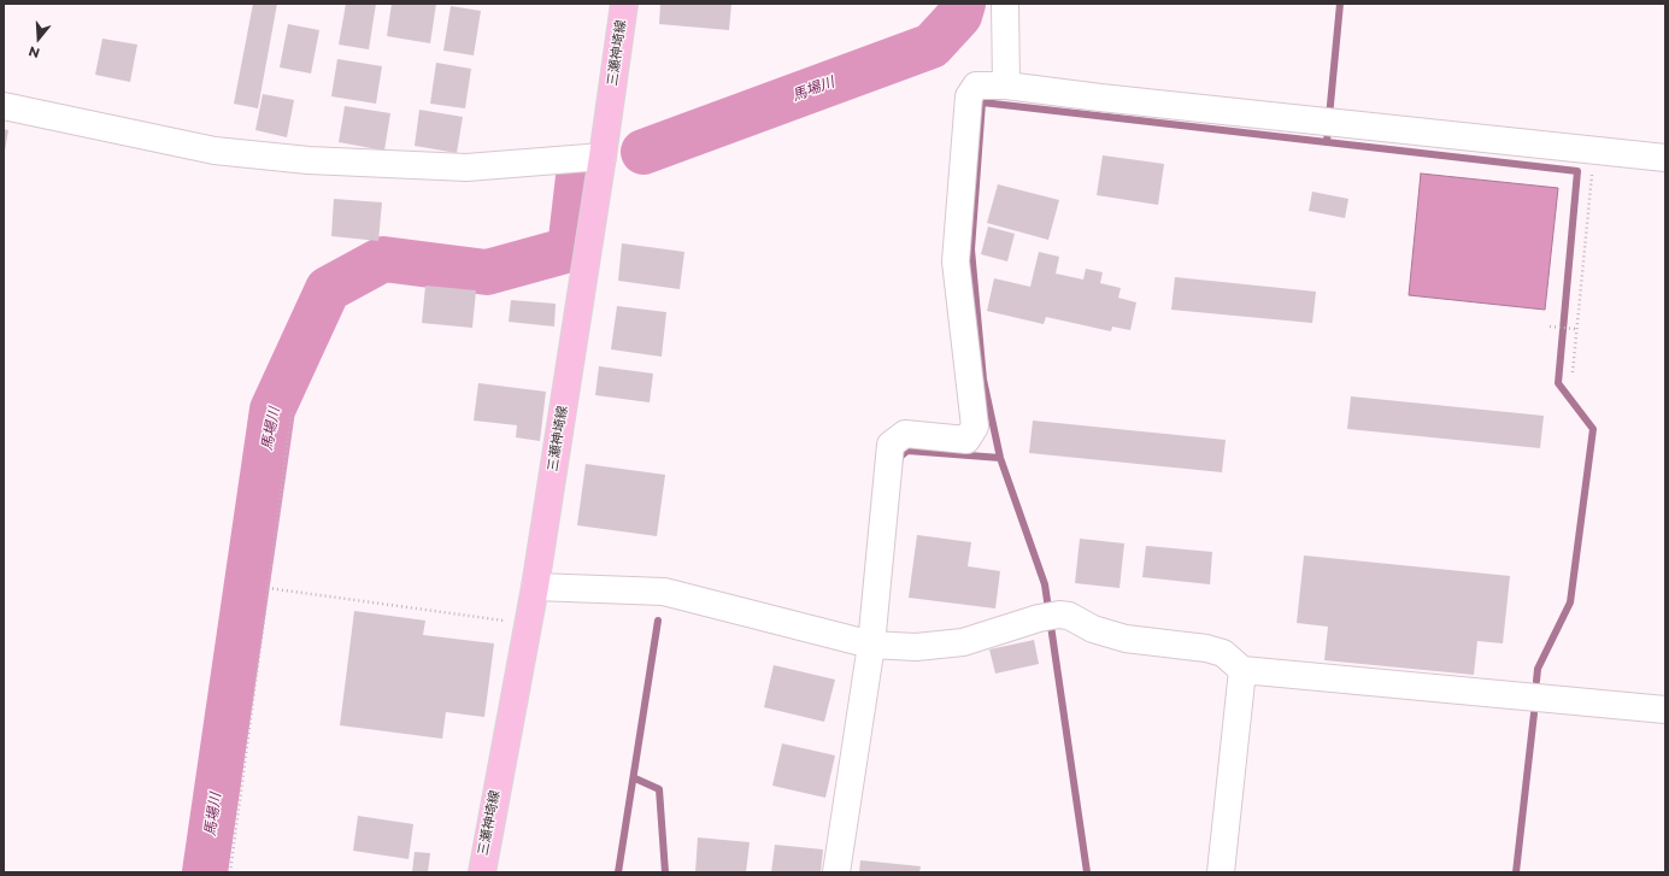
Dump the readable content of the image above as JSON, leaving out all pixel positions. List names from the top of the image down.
{
  "streets": {
    "main road": ["三瀬神埼線"]
  },
  "water": ["馬場川"],
  "north": "bottom"
}
